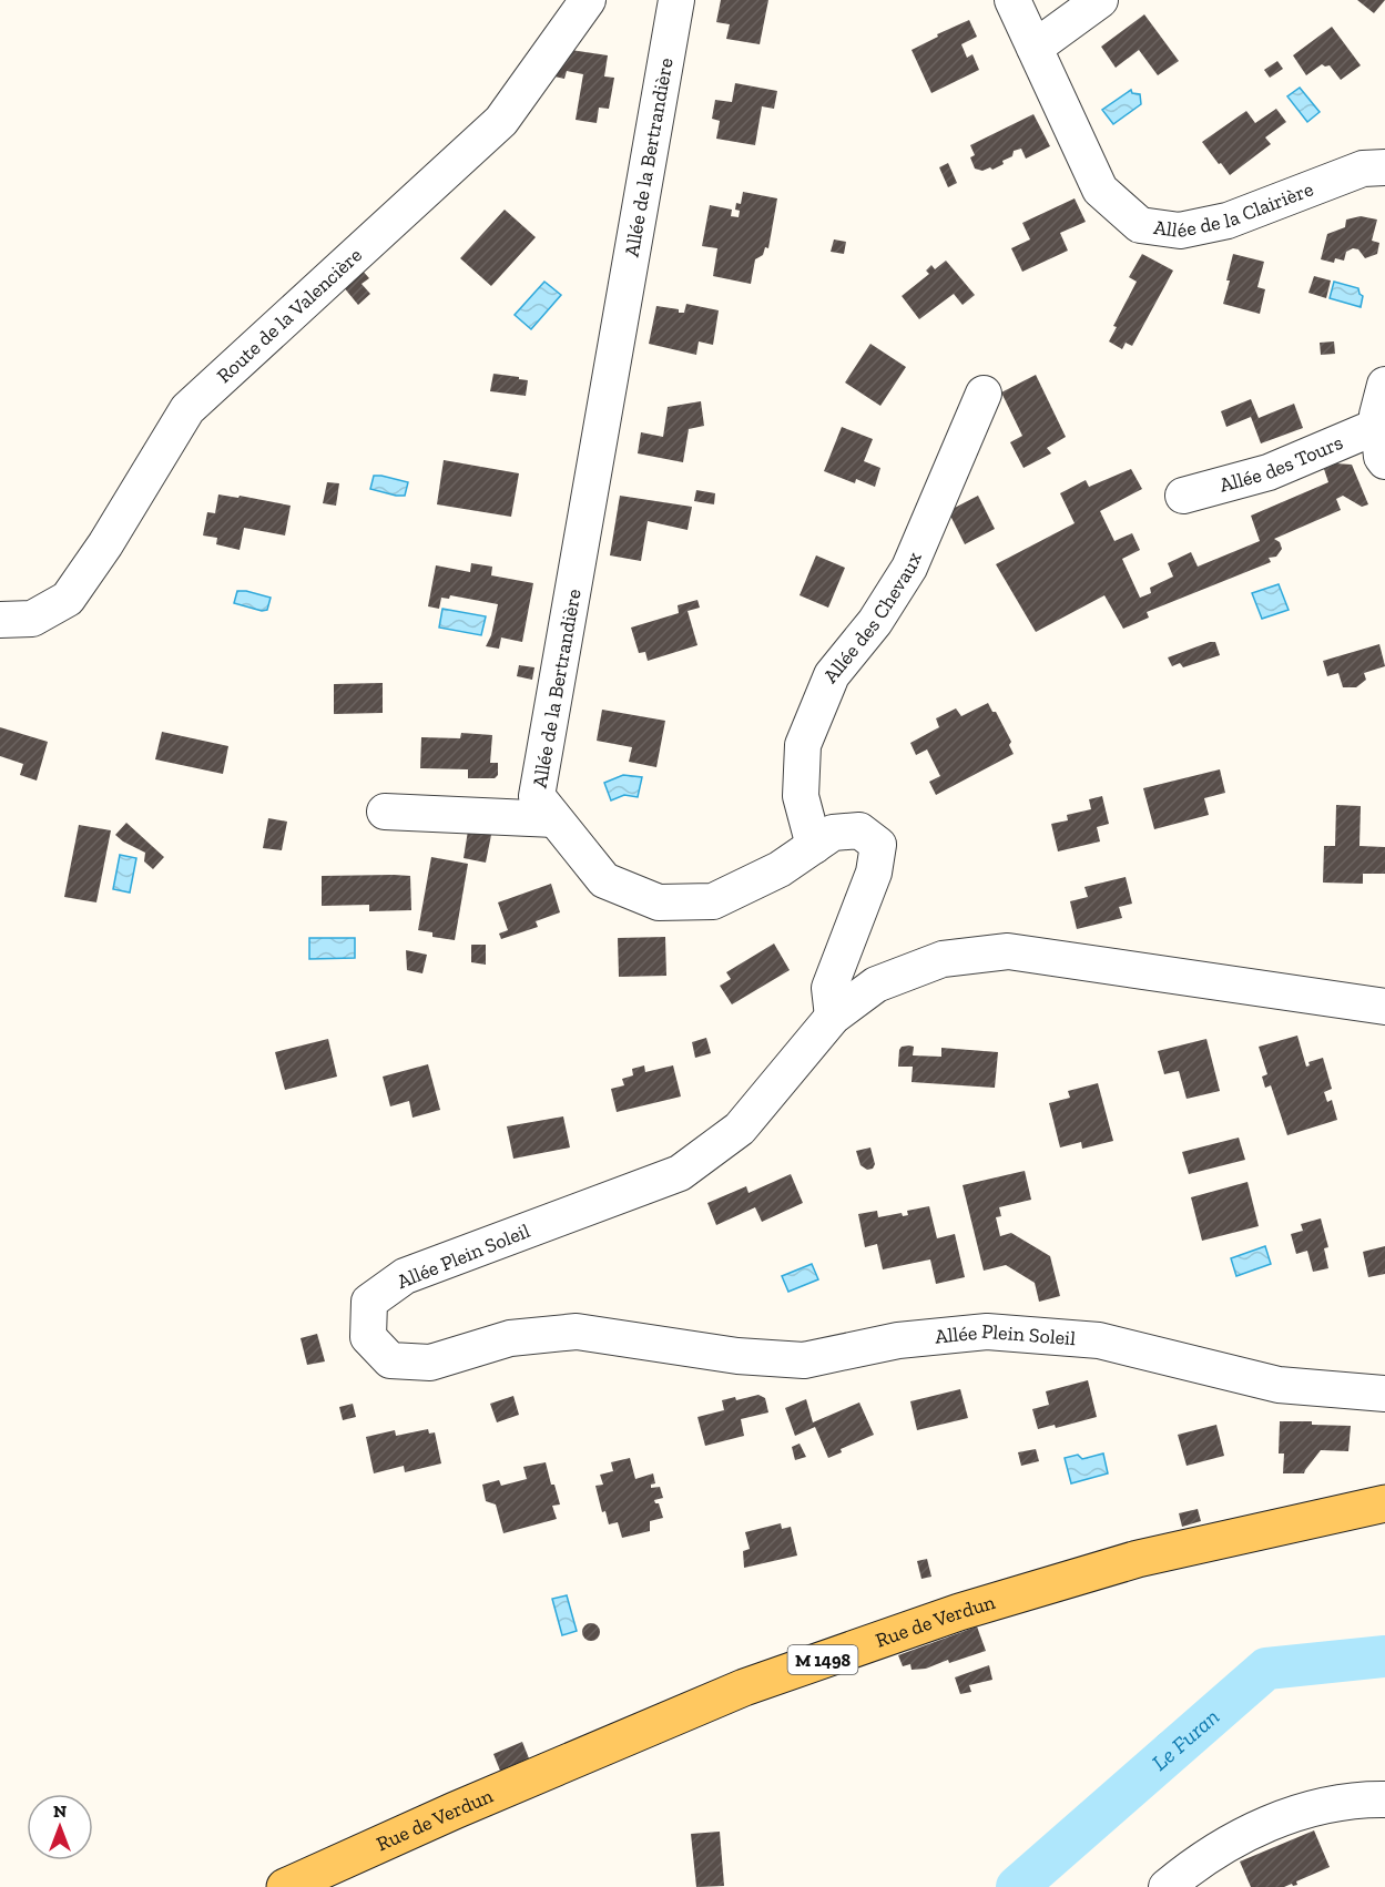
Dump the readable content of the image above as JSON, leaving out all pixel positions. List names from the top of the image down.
{
  "streets": {
    "main road": ["Rue de Verdun", "M 1498"],
    "street": [
      "Allée de la Bertrandière",
      "Allée de la Clairière",
      "Route de la Valencière",
      "Allée des Tours",
      "Allée des Chevaux",
      "Allée Plein Soleil"
    ]
  },
  "crossings": [
    ["Allée de la Bertrandière", "Allée des Chevaux"],
    ["Allée de la Bertrandière", "Allée Plein Soleil"]
  ],
  "water": ["Le Furan"],
  "north": "top"
}
